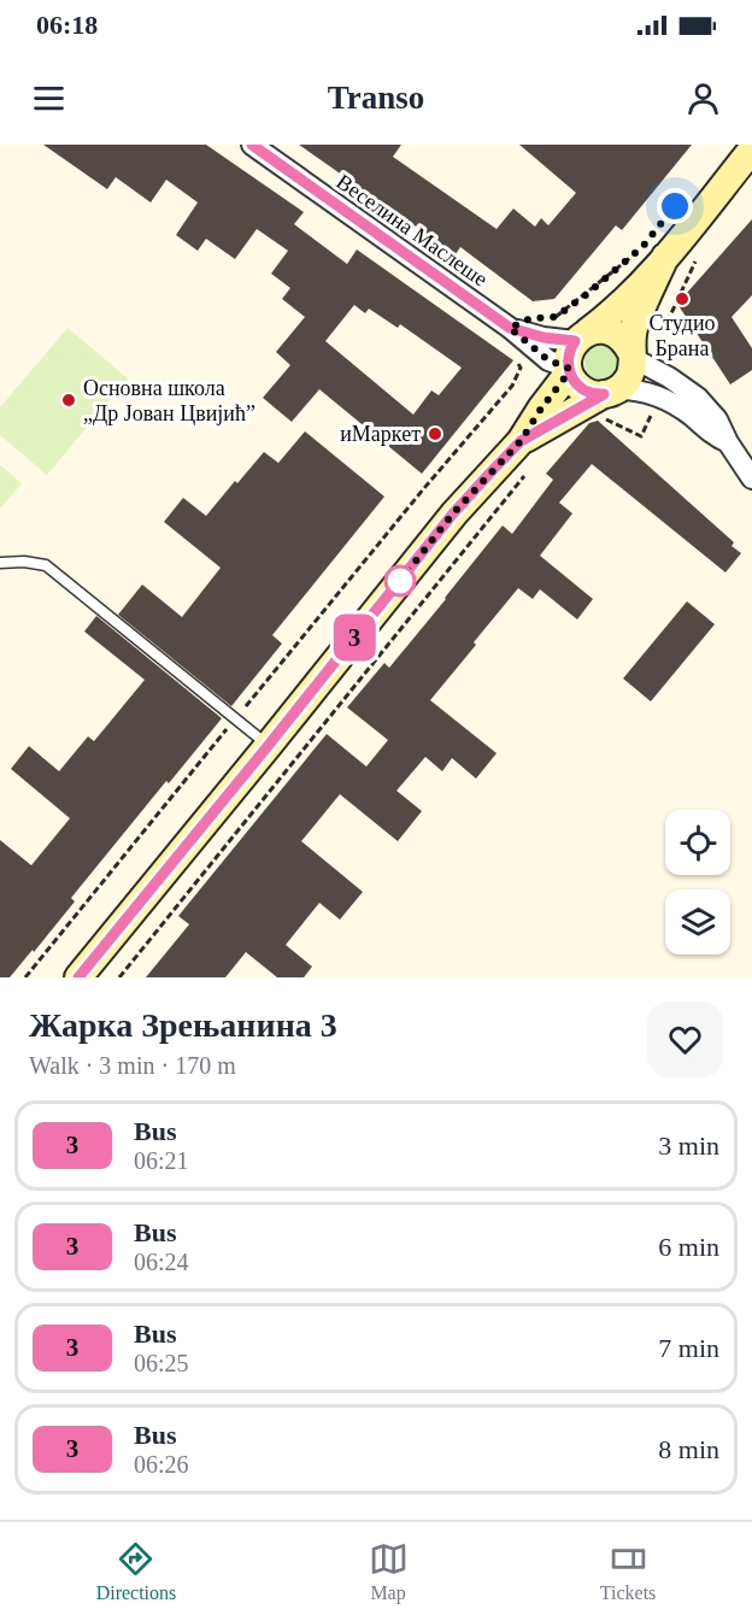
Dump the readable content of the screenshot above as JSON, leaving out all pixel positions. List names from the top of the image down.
{
  "streets": {
    "street": ["Веселина Маслеше"]
  },
  "places": ["Студио Брана", "Основна школа „Др Јован Цвијић”", "иМаркет"],
  "lines": ["bus line 3"],
  "page": {
    "status": "06:18",
    "header": "Transo",
    "on_map": "3",
    "heading": ["Жарка Зрењанина 3", "Walk · 3 min · 170 m"],
    "list": [
      {
        "mark": "3",
        "name": "Bus",
        "note": "06:21",
        "value": "3 min"
      },
      {
        "mark": "3",
        "name": "Bus",
        "note": "06:24",
        "value": "6 min"
      },
      {
        "mark": "3",
        "name": "Bus",
        "note": "06:25",
        "value": "7 min"
      },
      {
        "mark": "3",
        "name": "Bus",
        "note": "06:26",
        "value": "8 min"
      }
    ],
    "tabs": ["Directions", "Map", "Tickets"]
  }
}
